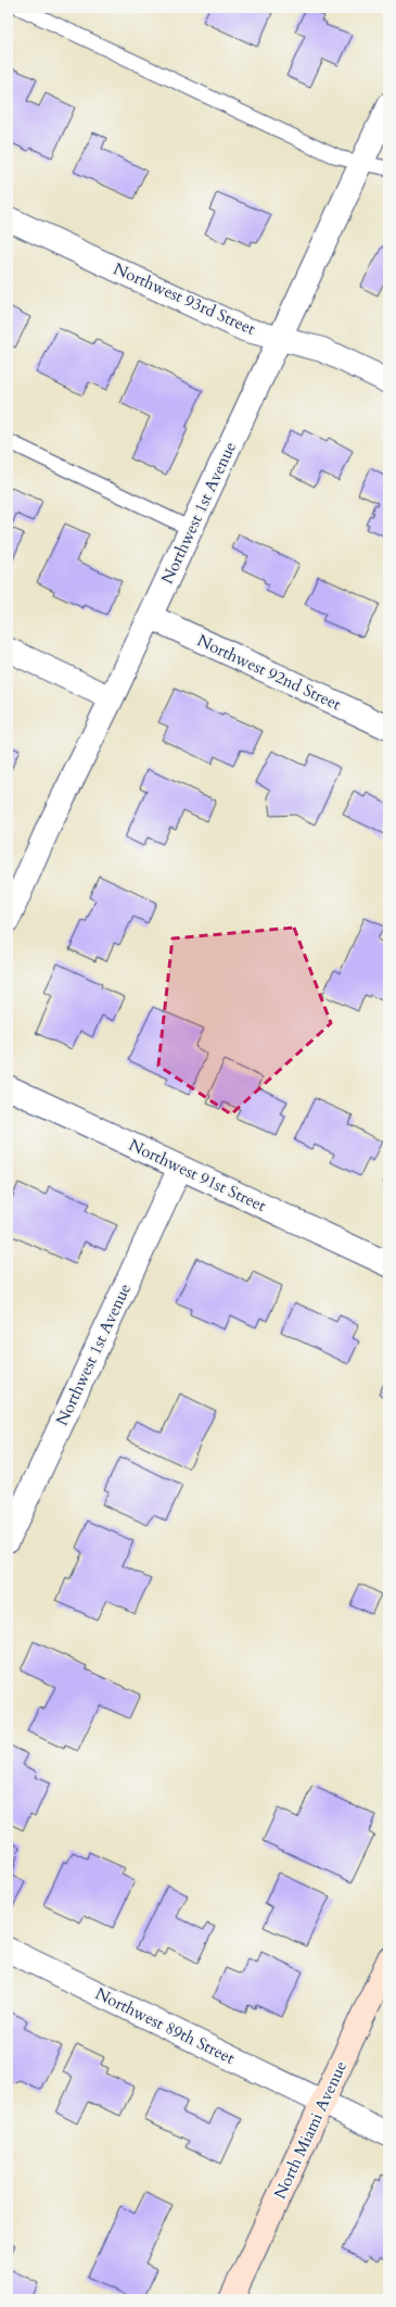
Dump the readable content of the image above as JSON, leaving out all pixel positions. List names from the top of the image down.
{
  "streets": {
    "main road": ["North Miami Avenue"],
    "street": [
      "Northwest 93rd Street",
      "Northwest 1st Avenue",
      "Northwest 92nd Street",
      "Northwest 91st Street",
      "Northwest 89th Street"
    ]
  },
  "crossings": [
    ["Northwest 93rd Street", "Northwest 1st Avenue"],
    ["Northwest 1st Avenue", "Northwest 92nd Street"],
    ["Northwest 1st Avenue", "Northwest 91st Street"],
    ["Northwest 89th Street", "North Miami Avenue"]
  ]
}
